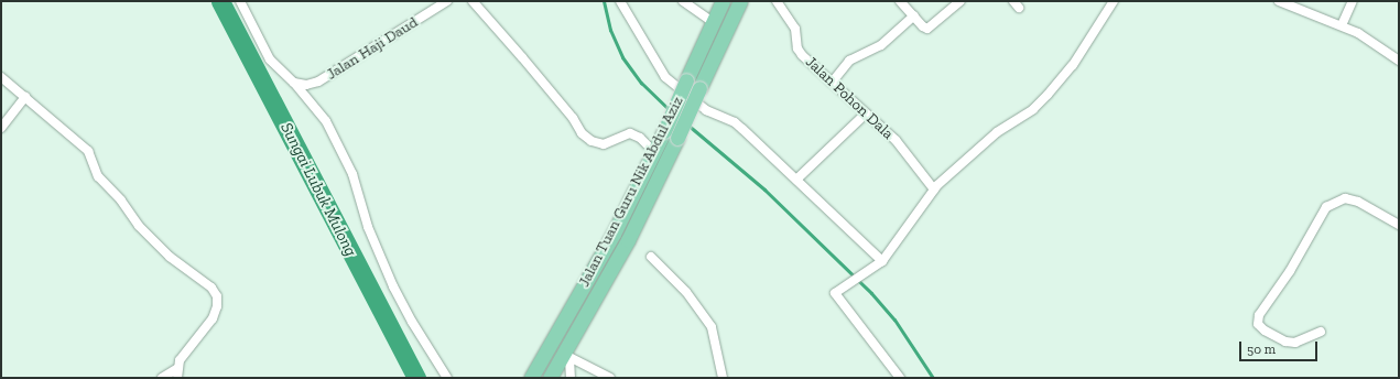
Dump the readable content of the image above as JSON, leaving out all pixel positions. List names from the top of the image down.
{
  "streets": {
    "main road": ["Jalan Tuan Guru Nik Abdul Aziz"],
    "street": ["Jalan Haji Daud", "Jalan Pohon Dala"]
  },
  "water": ["Sungai Lubuk Mulong"],
  "scale_bar": "50 m"
}
